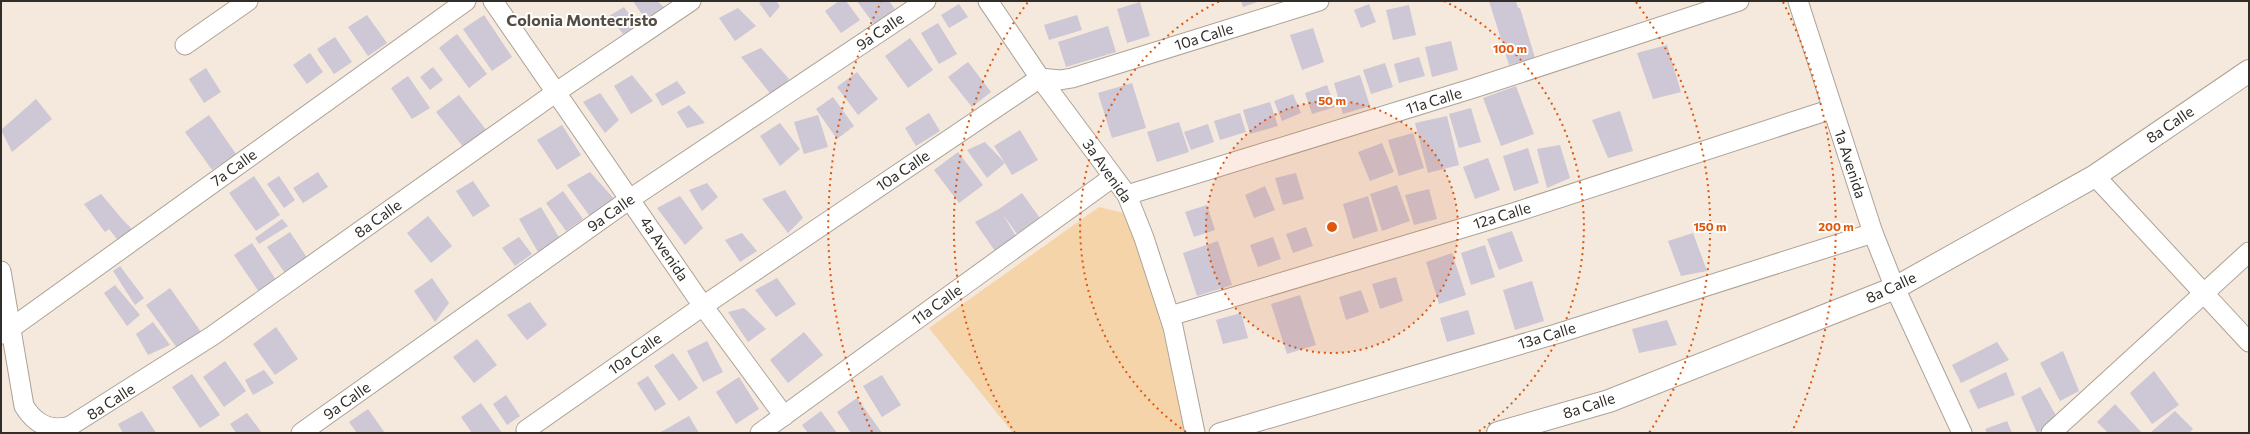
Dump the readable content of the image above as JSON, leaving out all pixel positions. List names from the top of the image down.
{
  "streets": {
    "street": [
      "9a Calle",
      "10a Calle",
      "11a Calle",
      "8a Calle",
      "1a Avenida",
      "7a Calle",
      "3a Avenida",
      "12a Calle",
      "4a Avenida",
      "13a Calle"
    ]
  },
  "crossings": [
    ["9a Calle", "4a Avenida"],
    ["10a Calle", "3a Avenida"],
    ["10a Calle", "4a Avenida"],
    ["11a Calle", "3a Avenida"],
    ["11a Calle", "4a Avenida"],
    ["8a Calle", "1a Avenida"],
    ["8a Calle", "4a Avenida"],
    ["1a Avenida", "12a Calle"],
    ["1a Avenida", "13a Calle"],
    ["3a Avenida", "12a Calle"]
  ],
  "districts": ["Colonia Montecristo"],
  "rings": [
    "100 m",
    "50 m",
    "150 m",
    "200 m"
  ]
}
